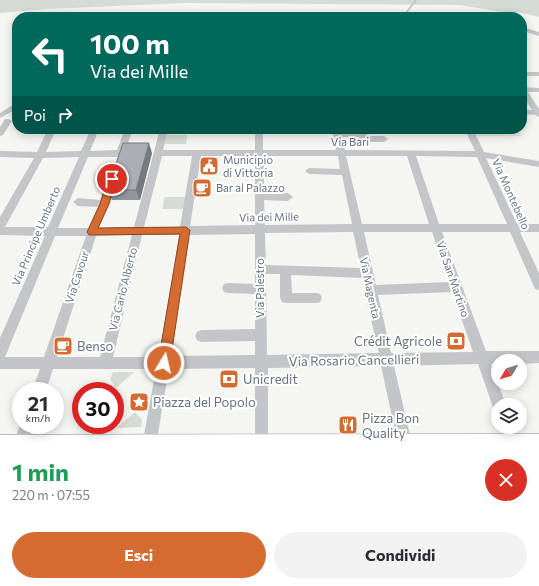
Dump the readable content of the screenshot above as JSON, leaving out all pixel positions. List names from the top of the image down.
{
  "streets": {
    "street": [
      "Via Bari",
      "Via Montebello",
      "Via dei Mille",
      "Via Principe Umberto",
      "Via Cavour",
      "Via San Martino",
      "Via Palestro",
      "Via Magenta",
      "Via Carlo Alberto",
      "Via Rosario Cancellieri"
    ]
  },
  "crossings": [
    ["Via Bari", "Via Montebello"],
    ["Via Bari", "Via San Martino"],
    ["Via Bari", "Via Palestro"],
    ["Via Bari", "Via Magenta"],
    ["Via Bari", "Via Carlo Alberto"],
    ["Via Montebello", "Via dei Mille"],
    ["Via dei Mille", "Via Principe Umberto"],
    ["Via dei Mille", "Via Cavour"],
    ["Via dei Mille", "Via San Martino"],
    ["Via dei Mille", "Via Palestro"],
    ["Via dei Mille", "Via Magenta"],
    ["Via dei Mille", "Via Carlo Alberto"],
    ["Via Cavour", "Via Rosario Cancellieri"],
    ["Via San Martino", "Via Rosario Cancellieri"],
    ["Via Palestro", "Via Rosario Cancellieri"],
    ["Via Magenta", "Via Rosario Cancellieri"],
    ["Via Carlo Alberto", "Via Rosario Cancellieri"]
  ],
  "places": {
    "public building": ["Municipio di Vittoria"],
    "cafe": ["Bar al Palazzo", "Benso"],
    "bank": ["Crédit Agricole", "Unicredit"],
    "place": ["Piazza del Popolo"],
    "restaurant": ["Pizza Bon Quality"]
  },
  "north": "bottom left",
  "page": {
    "turn": ["100 m", "Via dei Mille"],
    "then": "Poi",
    "speed": "21 km/h",
    "limit": "30",
    "heading": ["1 min", "220 m · 07:55"],
    "buttons": ["Esci", "Condividi"]
  }
}
